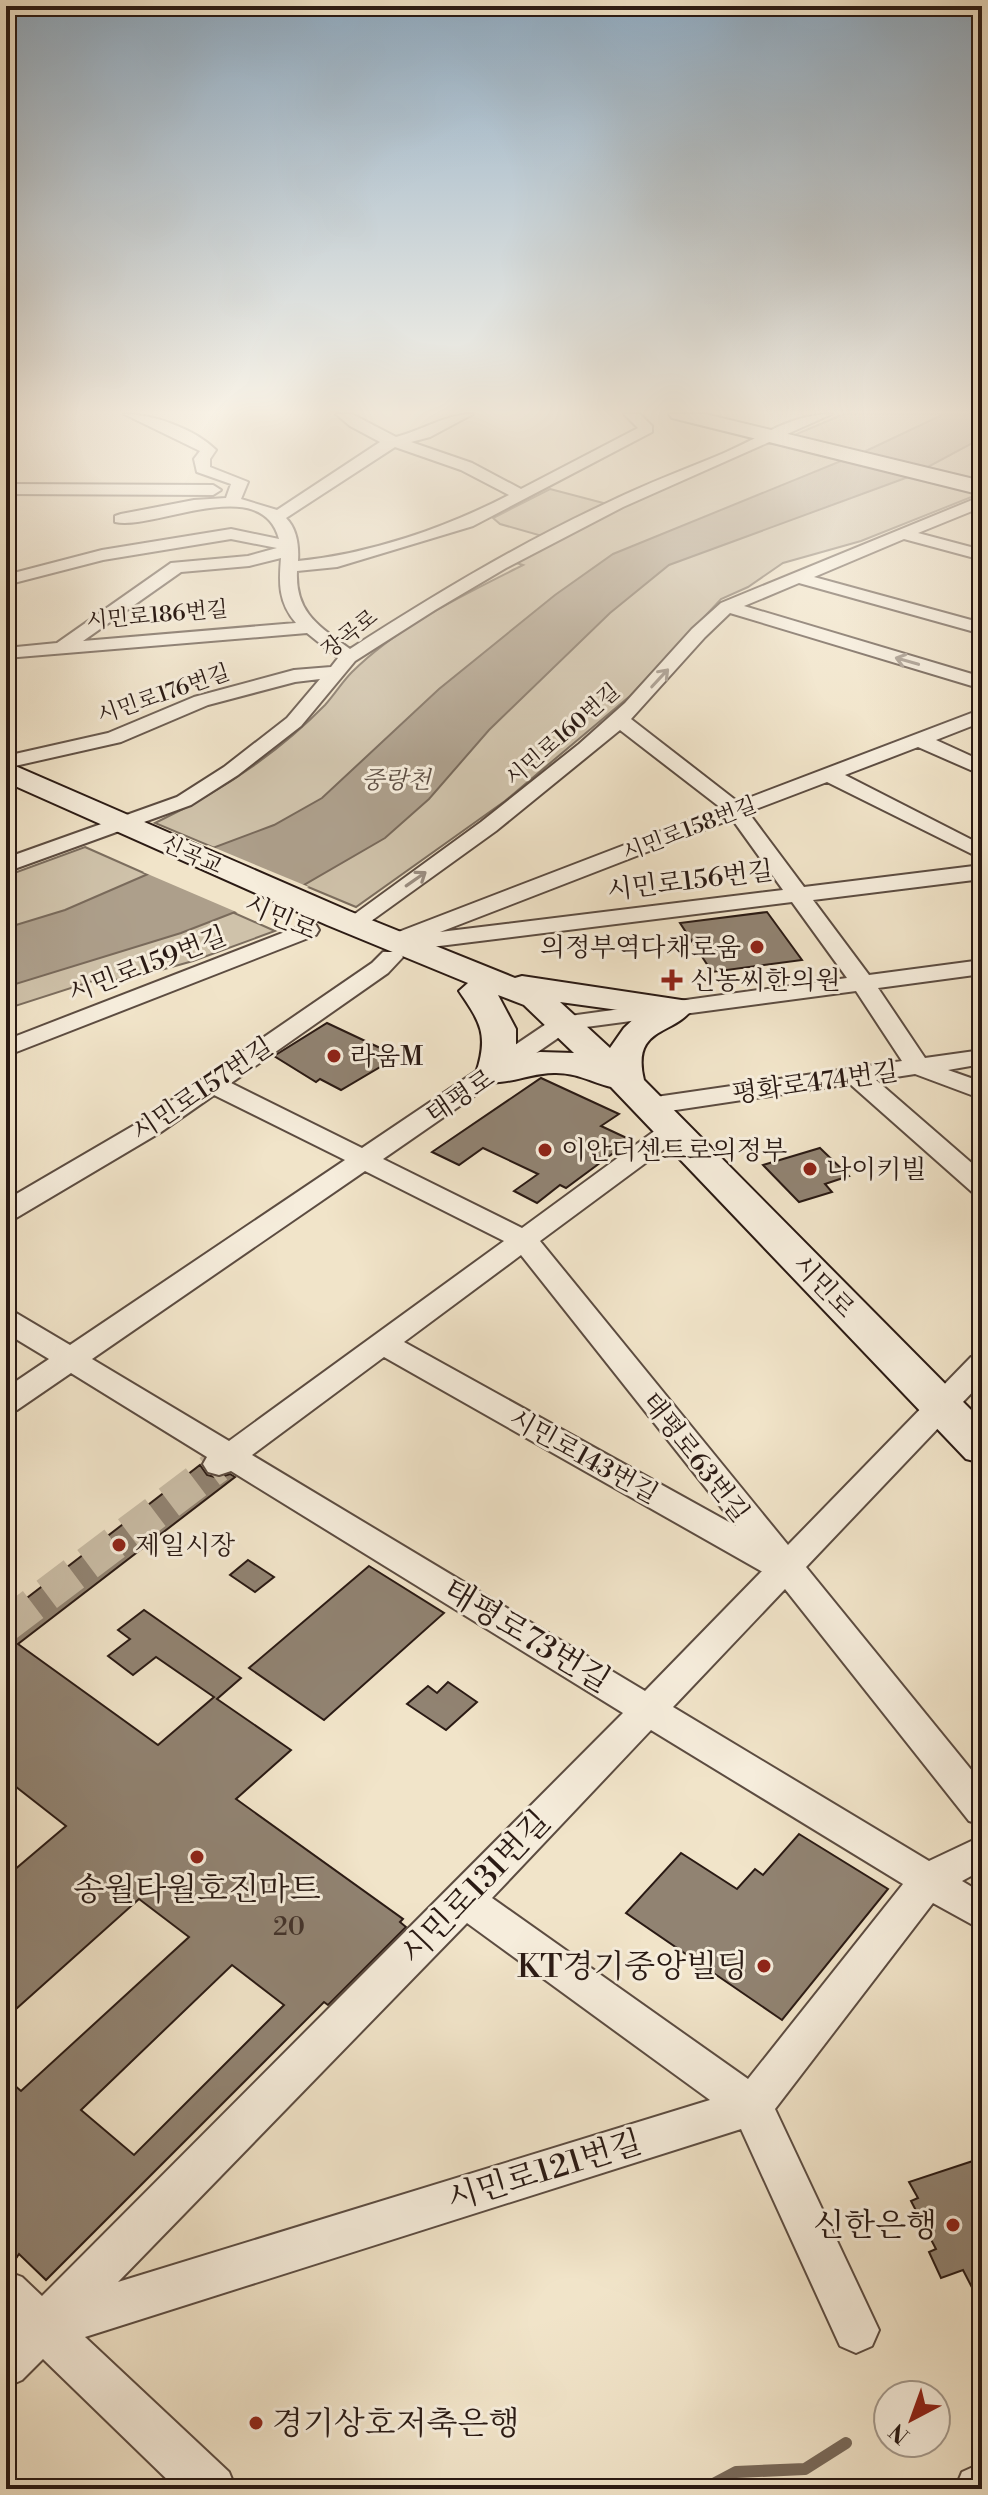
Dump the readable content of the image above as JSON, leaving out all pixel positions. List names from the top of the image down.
{
  "streets": {
    "street": [
      "시민로186번길",
      "장곡로",
      "시민로176번길",
      "시민로160번길",
      "시민로158번길",
      "시민로156번길",
      "시민로",
      "시민로159번길",
      "평화로474번길",
      "시민로157번길",
      "태평로",
      "시민로143번길",
      "태평로63번길",
      "태평로73번길",
      "시민로131번길",
      "시민로121번길"
    ]
  },
  "crossings": [
    ["장곡로", "시민로176번길"],
    ["장곡로", "시민로"],
    ["시민로160번길", "시민로"],
    ["시민로160번길", "시민로159번길"],
    ["시민로158번길", "시민로156번길"],
    ["시민로158번길", "시민로"],
    ["시민로158번길", "시민로157번길"],
    ["시민로156번길", "시민로"],
    ["시민로156번길", "시민로157번길"],
    ["시민로", "시민로159번길"],
    ["시민로", "평화로474번길"],
    ["시민로", "시민로157번길"],
    ["시민로", "태평로"],
    ["시민로", "시민로131번길"],
    ["시민로157번길", "태평로63번길"],
    ["태평로", "태평로63번길"],
    ["태평로", "태평로73번길"],
    ["시민로143번길", "태평로63번길"],
    ["시민로143번길", "시민로131번길"],
    ["태평로63번길", "시민로131번길"],
    ["태평로73번길", "시민로131번길"],
    ["시민로131번길", "시민로121번길"]
  ],
  "one_way": ["시민로160번길"],
  "water": ["중랑천"],
  "places": {
    "other": [
      "의정부역다채로움",
      "라움M",
      "이안더센트로의정부",
      "나이키빌",
      "제일시장",
      "송월타월호진마트",
      "KT경기중앙빌딩",
      "신한은행",
      "경기상호저축은행"
    ],
    "health": ["신농씨한의원"]
  },
  "house_numbers": ["20"],
  "north": "bottom left"
}
